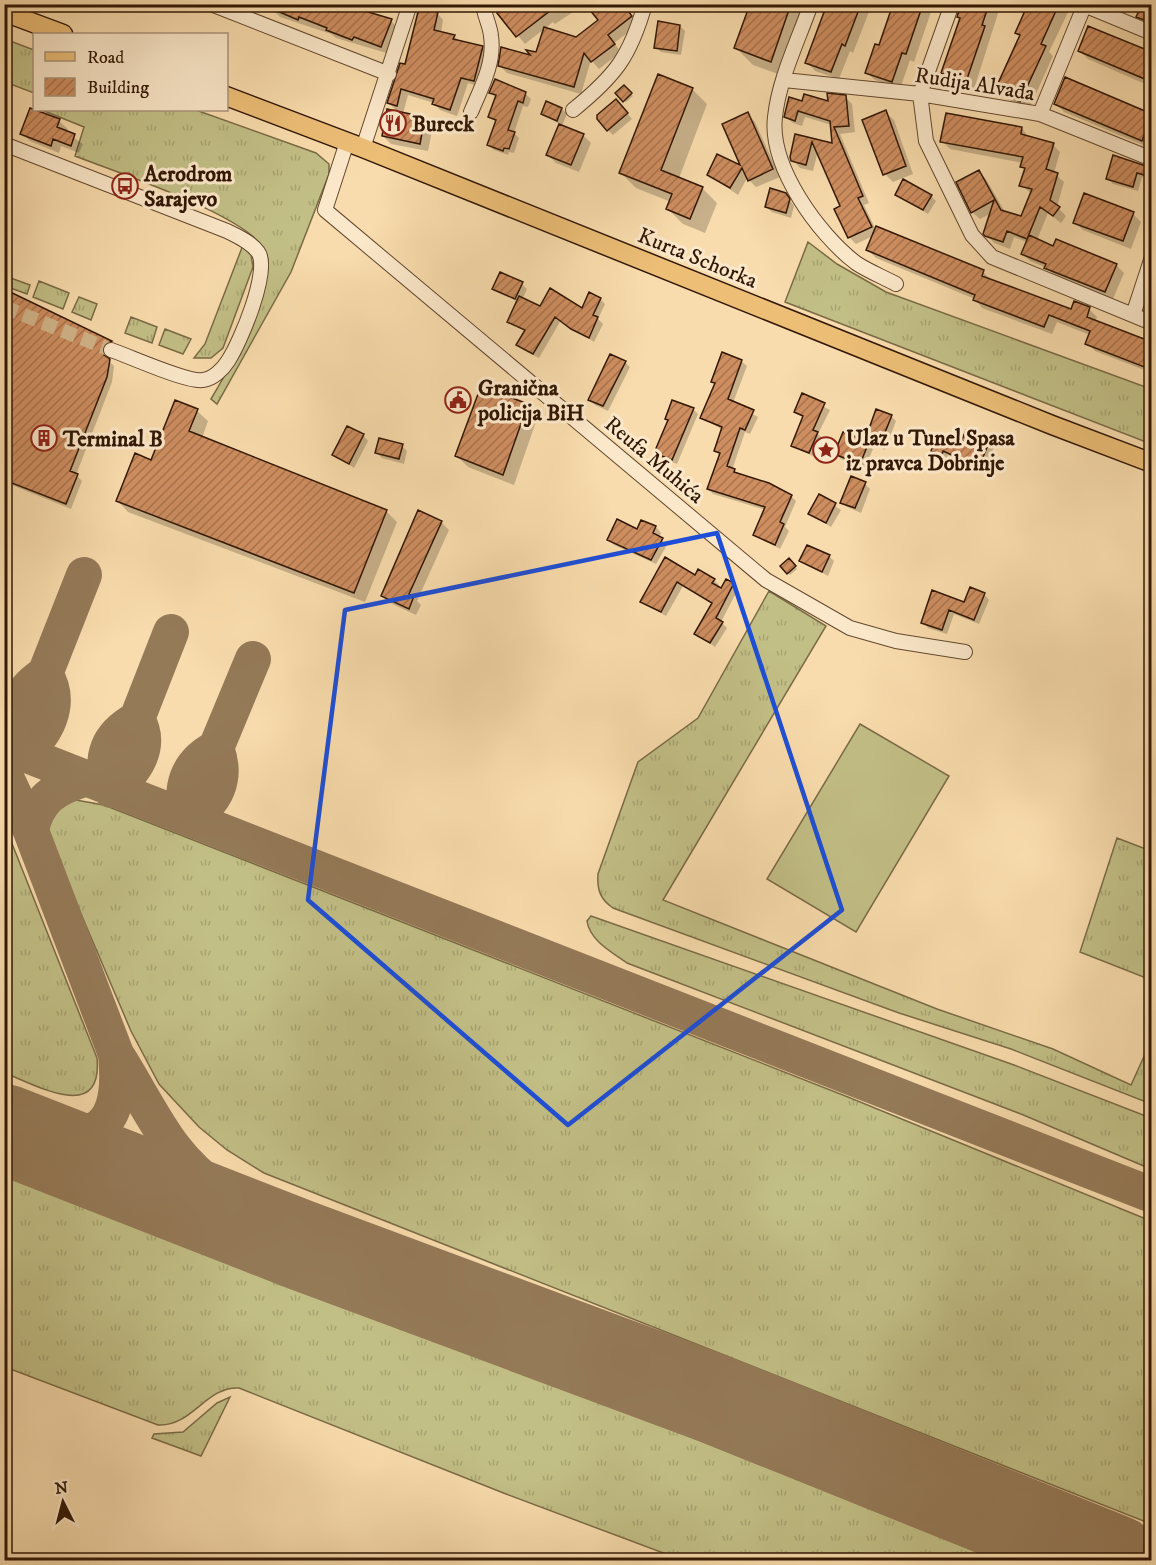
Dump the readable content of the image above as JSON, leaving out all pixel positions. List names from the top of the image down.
{
  "streets": {
    "main road": ["Kurta Schorka"],
    "street": ["Rudija Alvađa", "Reufa Muhića"]
  },
  "crossings": [
    ["Kurta Schorka", "Reufa Muhića"]
  ],
  "places": {
    "restaurant": ["Bureck"],
    "bus stop": ["Aerodrom Sarajevo"],
    "public building": ["Granična policija BiH"],
    "building": ["Terminal B"],
    "place": ["Ulaz u Tunel Spasa iz pravca Dobrinje"]
  },
  "legend": ["Road", "Building"],
  "north": "top"
}
